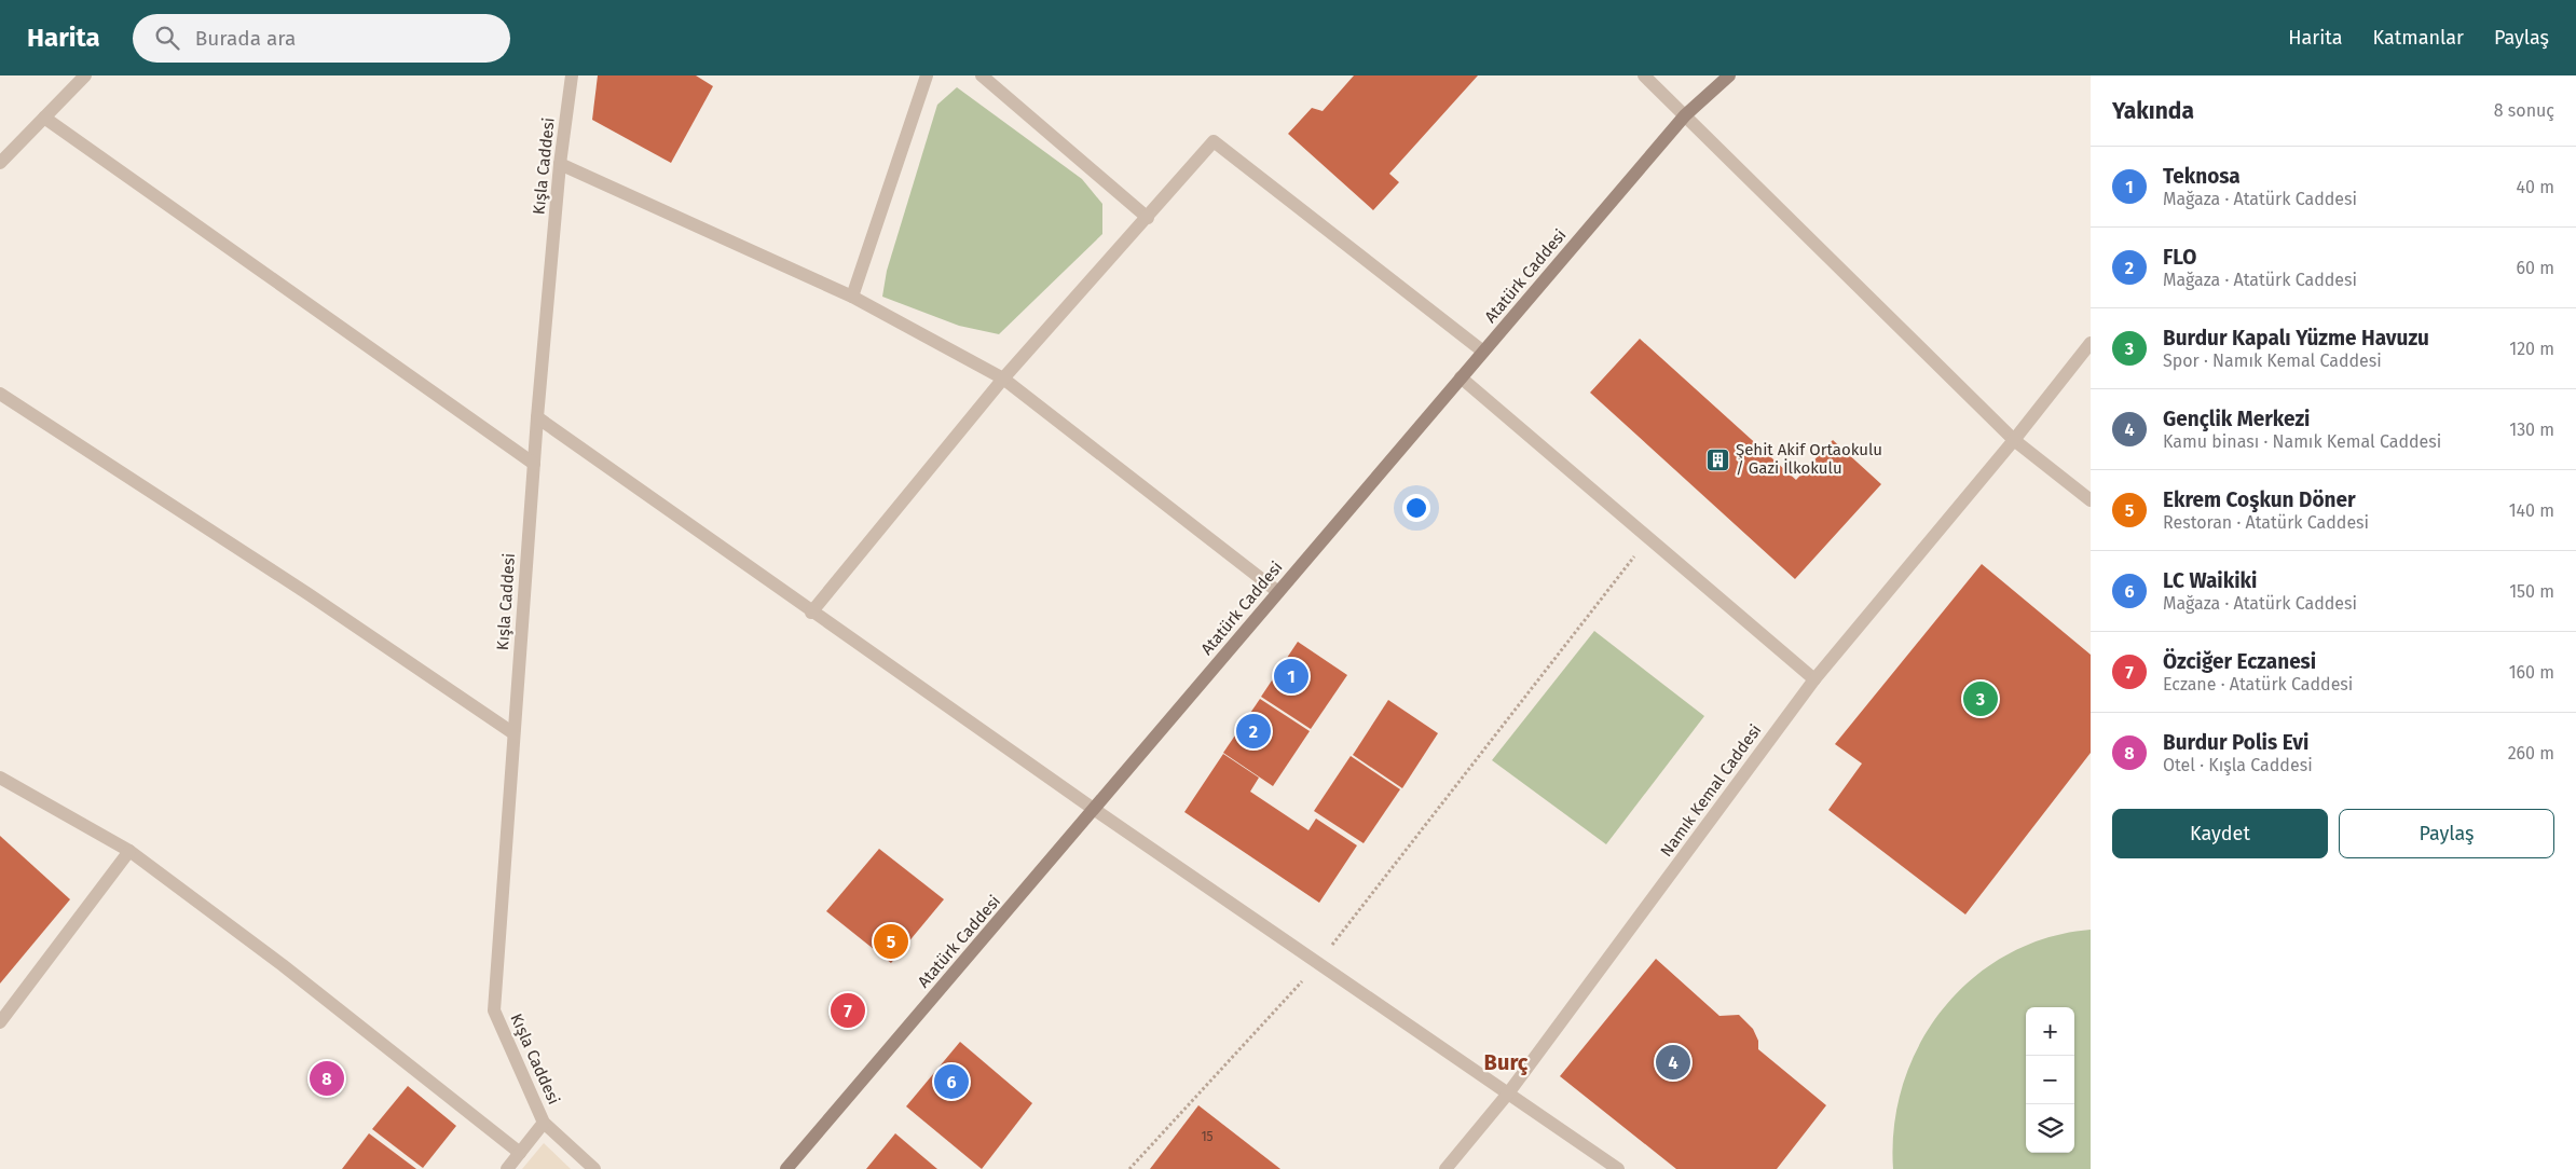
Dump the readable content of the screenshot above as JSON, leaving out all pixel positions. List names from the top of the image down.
{
  "streets": {
    "main road": ["Atatürk Caddesi"],
    "street": ["Kışla Caddesi", "Namık Kemal Caddesi"]
  },
  "districts": ["Burç"],
  "places": {
    "building": ["Şehit Akif Ortaokulu / Gazi İlkokulu"]
  },
  "house_numbers": ["15"],
  "page": {
    "header": "Harita",
    "search": "Burada ara",
    "nav": ["Harita", "Katmanlar", "Paylaş"],
    "heading": ["Yakında", "8 sonuç"],
    "list": [
      {
        "mark": "1",
        "name": "Teknosa",
        "note": "Mağaza · Atatürk Caddesi",
        "value": "40 m"
      },
      {
        "mark": "2",
        "name": "FLO",
        "note": "Mağaza · Atatürk Caddesi",
        "value": "60 m"
      },
      {
        "mark": "3",
        "name": "Burdur Kapalı Yüzme Havuzu",
        "note": "Spor · Namık Kemal Caddesi",
        "value": "120 m"
      },
      {
        "mark": "4",
        "name": "Gençlik Merkezi",
        "note": "Kamu binası · Namık Kemal Caddesi",
        "value": "130 m"
      },
      {
        "mark": "5",
        "name": "Ekrem Coşkun Döner",
        "note": "Restoran · Atatürk Caddesi",
        "value": "140 m"
      },
      {
        "mark": "6",
        "name": "LC Waikiki",
        "note": "Mağaza · Atatürk Caddesi",
        "value": "150 m"
      },
      {
        "mark": "7",
        "name": "Özciğer Eczanesi",
        "note": "Eczane · Atatürk Caddesi",
        "value": "160 m"
      },
      {
        "mark": "8",
        "name": "Burdur Polis Evi",
        "note": "Otel · Kışla Caddesi",
        "value": "260 m"
      }
    ],
    "pins": [
      "1",
      "3",
      "2",
      "5",
      "7",
      "4",
      "8",
      "6"
    ],
    "buttons": ["Kaydet", "Paylaş"],
    "map_buttons": ["+", "−"]
  }
}
